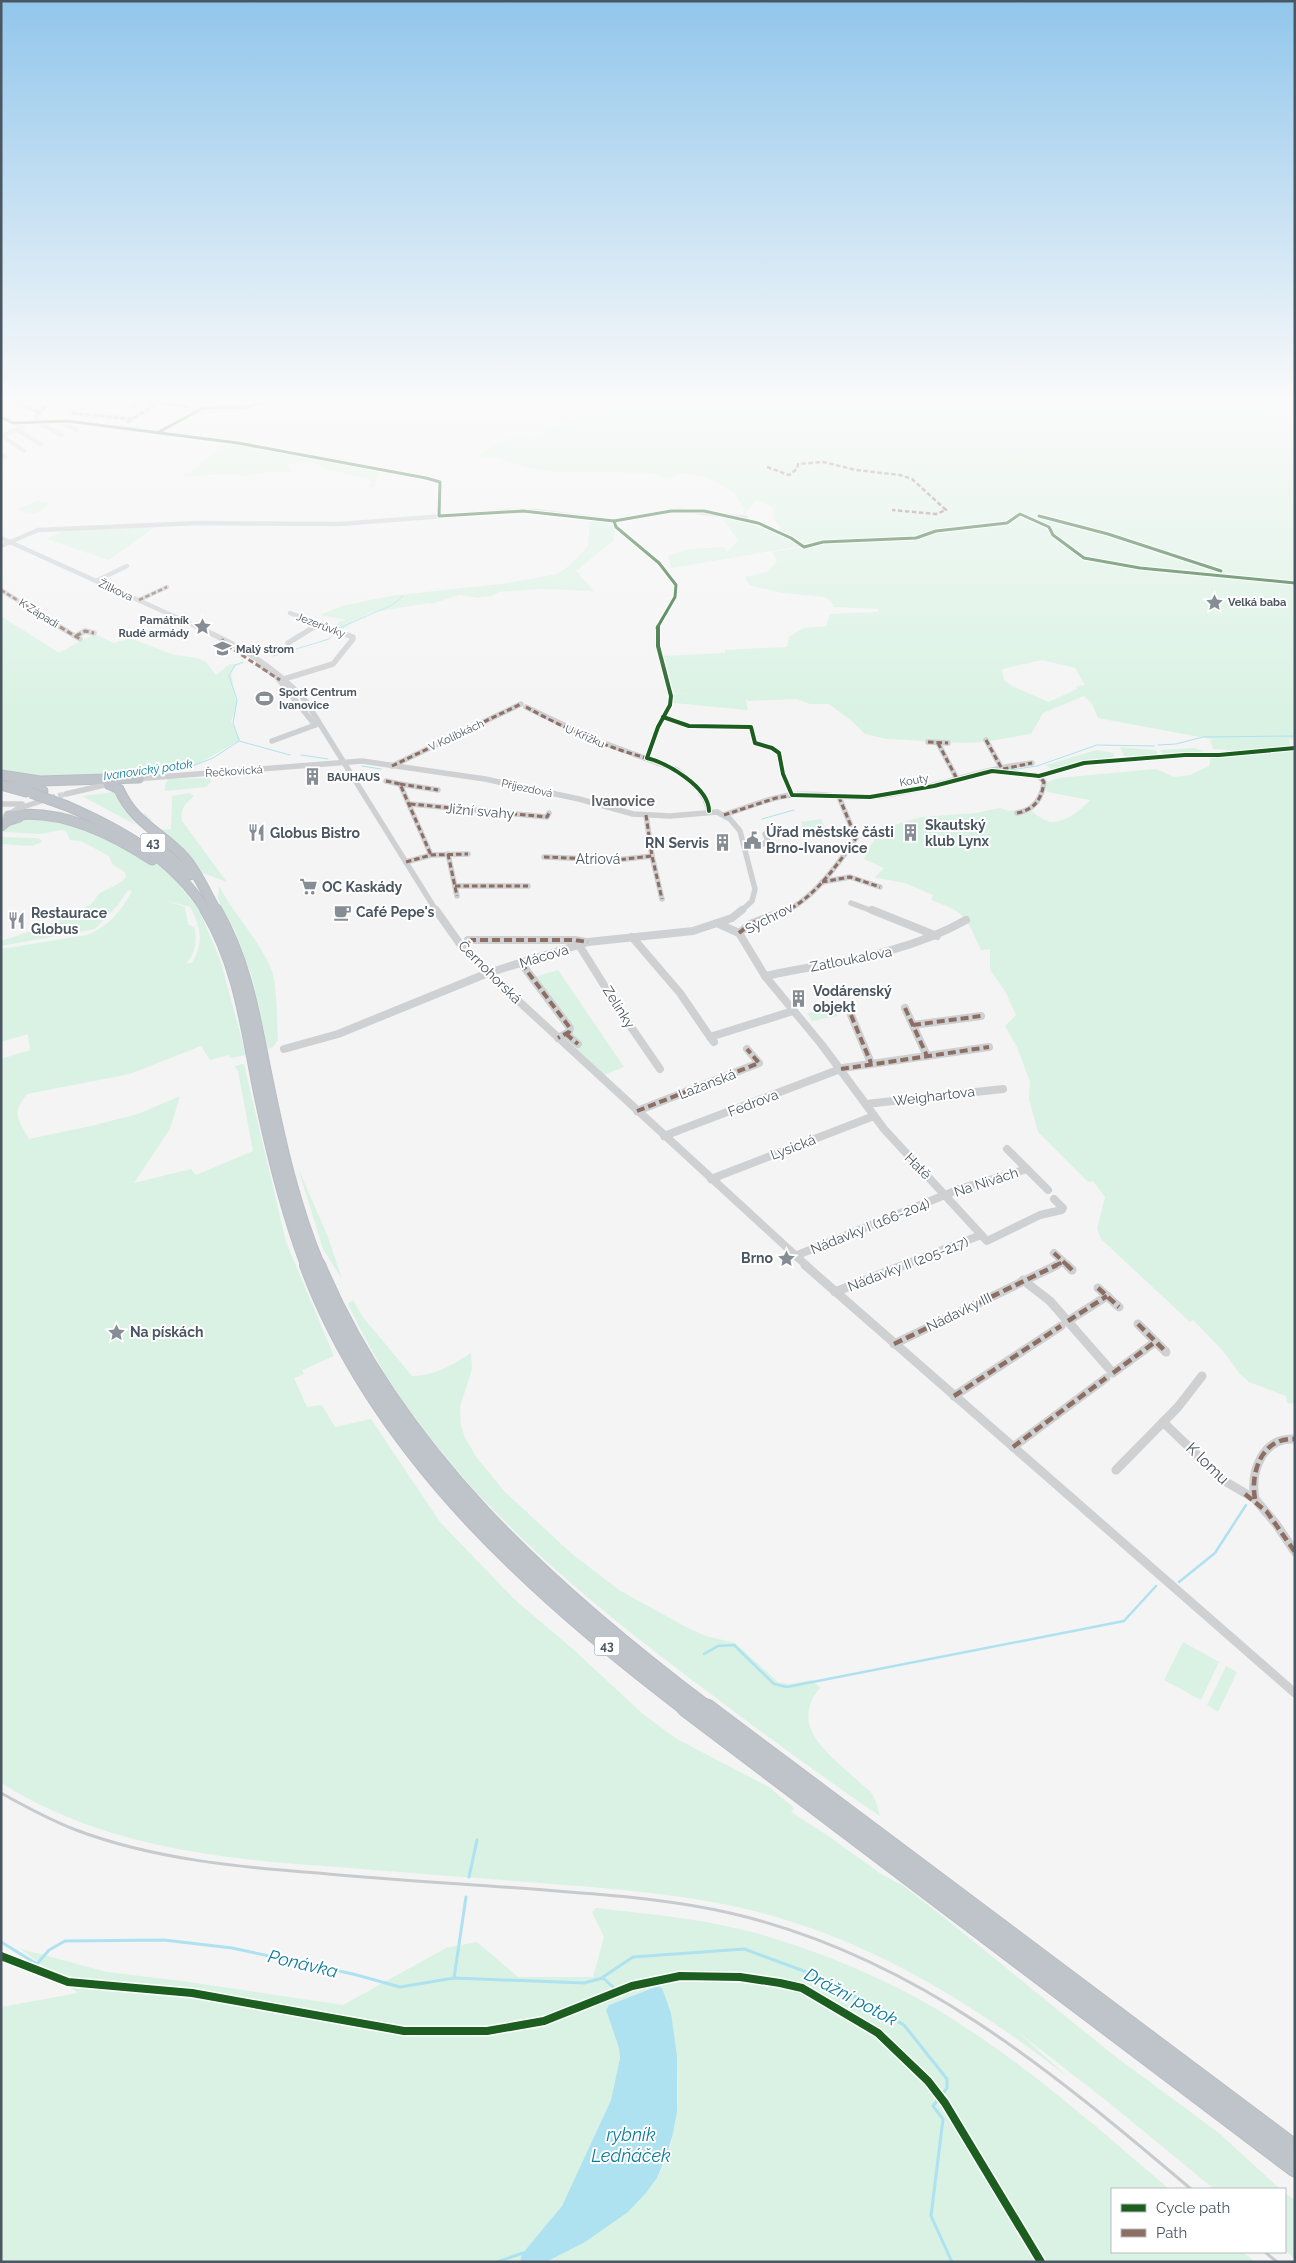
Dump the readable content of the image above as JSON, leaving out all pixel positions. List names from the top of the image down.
{
  "streets": {
    "highway": ["43"],
    "street": [
      "Žilkova",
      "K Západi",
      "Jezerůvky",
      "V Kolíbkách",
      "U Křížku",
      "Řečkovická",
      "Kouty",
      "Příjezdová",
      "Jižní svahy",
      "Atriová",
      "Sychrov",
      "Mácova",
      "Zatloukalova",
      "Černohorská",
      "Zelinky",
      "Lažanská",
      "Weighartova",
      "Fedrova",
      "Lysická",
      "Hatě",
      "Na Nivách",
      "Nádavky I (166-204)",
      "Nádavky II (205-217)",
      "Nádavky III",
      "K lomu"
    ]
  },
  "crossings": [
    ["Žilkova", "Jezerůvky"],
    ["Žilkova", "Černohorská"],
    ["Jezerůvky", "Černohorská"],
    ["V Kolíbkách", "U Křížku"],
    ["V Kolíbkách", "Příjezdová"],
    ["U Křížku", "Příjezdová"],
    ["Řečkovická", "Příjezdová"],
    ["Řečkovická", "Černohorská"],
    ["Kouty", "Sychrov"],
    ["Kouty", "Mácova"],
    ["Příjezdová", "Černohorská"],
    ["Sychrov", "Hatě"],
    ["Mácova", "Černohorská"],
    ["Mácova", "Zelinky"],
    ["Zatloukalova", "Hatě"],
    ["Černohorská", "Lažanská"],
    ["Černohorská", "Fedrova"],
    ["Černohorská", "Lysická"],
    ["Černohorská", "Nádavky I (166-204)"],
    ["Černohorská", "Nádavky II (205-217)"],
    ["Černohorská", "Nádavky III"],
    ["Weighartova", "Hatě"],
    ["Fedrova", "Hatě"],
    ["Lysická", "Hatě"],
    ["Hatě", "Na Nivách"],
    ["Hatě", "Nádavky I (166-204)"],
    ["Hatě", "Nádavky II (205-217)"],
    ["Na Nivách", "Nádavky I (166-204)"]
  ],
  "districts": ["Ivanovice"],
  "water": [
    "Ivanovický potok",
    "Ponávka",
    "Drážní potok",
    "rybník Ledňáček"
  ],
  "places": {
    "place": [
      "Velká baba",
      "Památník Rudé armády",
      "Brno",
      "Na pískách"
    ],
    "school or university": ["Malý strom"],
    "sports": ["Sport Centrum Ivanovice"],
    "building": [
      "BAUHAUS",
      "Skautský klub Lynx",
      "RN Servis",
      "Vodárenský objekt"
    ],
    "restaurant": ["Globus Bistro", "Restaurace Globus"],
    "public building": ["Úřad městské části Brno-Ivanovice"],
    "supermarket": ["OC Kaskády"],
    "cafe": ["Café Pepe's"]
  },
  "legend": ["Cycle path", "Path"]
}
